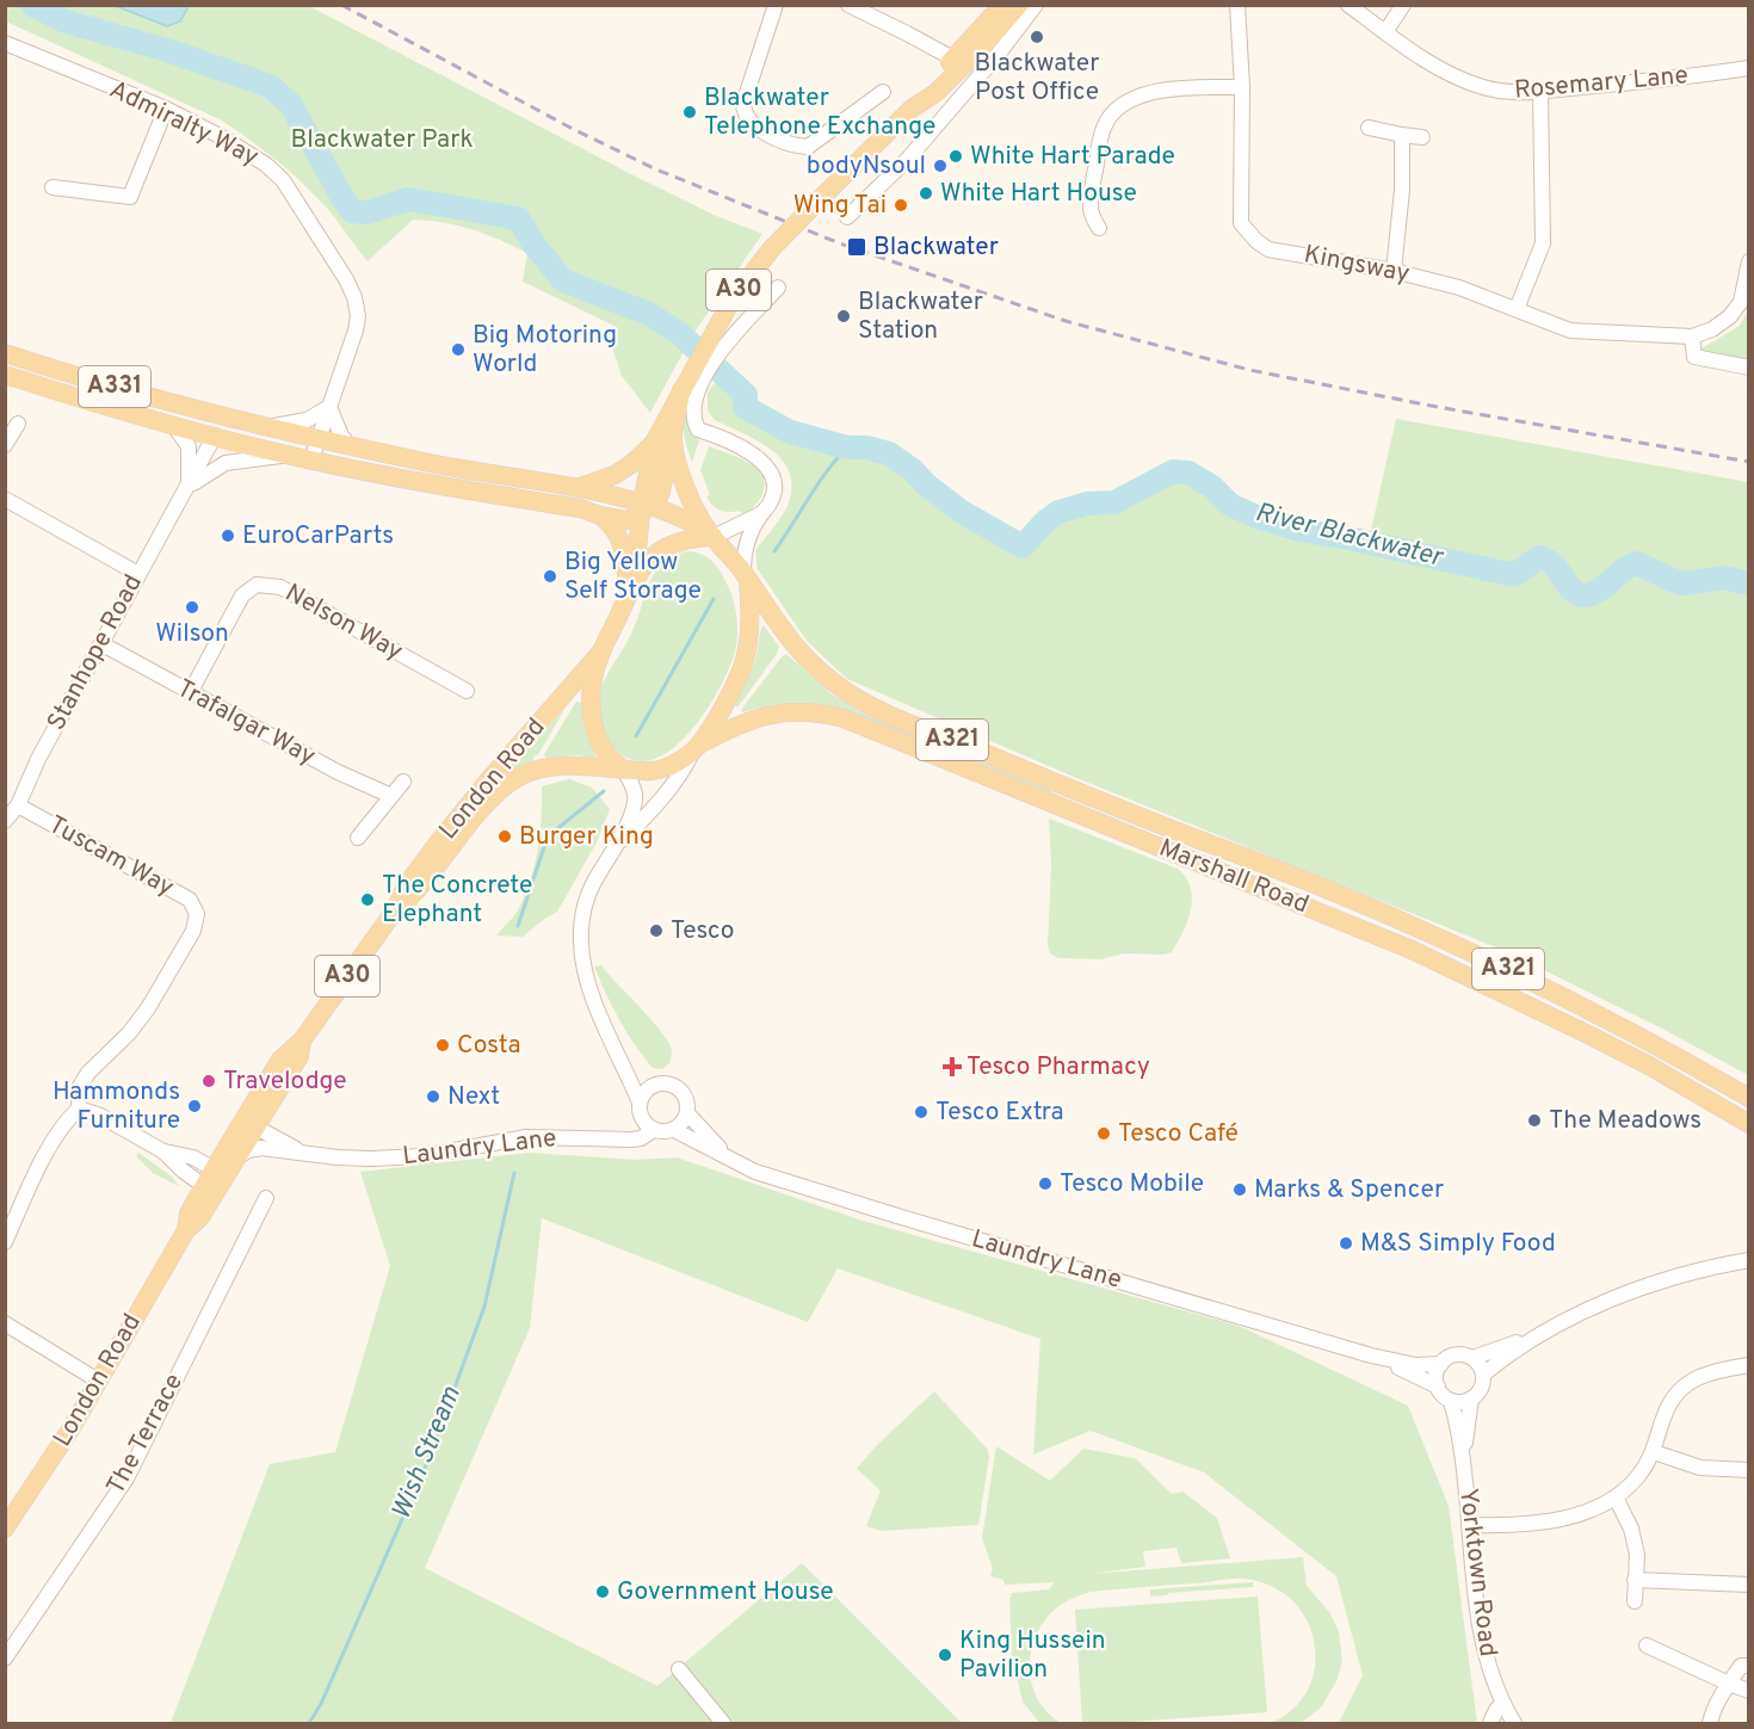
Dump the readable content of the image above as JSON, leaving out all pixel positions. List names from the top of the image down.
{
  "streets": {
    "main road": [
      "A30",
      "A331",
      "A321",
      "London Road",
      "Marshall Road"
    ],
    "street": [
      "Rosemary Lane",
      "Admiralty Way",
      "Kingsway",
      "Nelson Way",
      "Stanhope Road",
      "Trafalgar Way",
      "Tuscam Way",
      "Laundry Lane",
      "The Terrace",
      "Yorktown Road"
    ]
  },
  "crossings": [
    ["Admiralty Way", "A331"],
    ["A30", "A331"],
    ["A30", "London Road"],
    ["A30", "Marshall Road"],
    ["A331", "Stanhope Road"],
    ["A331", "London Road"],
    ["A331", "Marshall Road"],
    ["Nelson Way", "Trafalgar Way"],
    ["Stanhope Road", "Trafalgar Way"],
    ["Stanhope Road", "Tuscam Way"],
    ["London Road", "Marshall Road"],
    ["London Road", "Laundry Lane"],
    ["Laundry Lane", "Yorktown Road"]
  ],
  "water": ["River Blackwater", "Wish Stream"],
  "parks": ["Blackwater Park"],
  "places": {
    "other": [
      "Blackwater Post Office",
      "Blackwater Telephone Exchange",
      "White Hart Parade",
      "bodyNsoul",
      "White Hart House",
      "Wing Tai",
      "Blackwater Station",
      "Big Motoring World",
      "EuroCarParts",
      "Big Yellow Self Storage",
      "Wilson",
      "Burger King",
      "The Concrete Elephant",
      "Tesco",
      "Costa",
      "Travelodge",
      "Next",
      "Hammonds Furniture",
      "Tesco Extra",
      "The Meadows",
      "Tesco Café",
      "Tesco Mobile",
      "Marks & Spencer",
      "M&S Simply Food",
      "Government House",
      "King Hussein Pavilion"
    ],
    "transit": ["Blackwater"],
    "health": ["Tesco Pharmacy"]
  }
}
